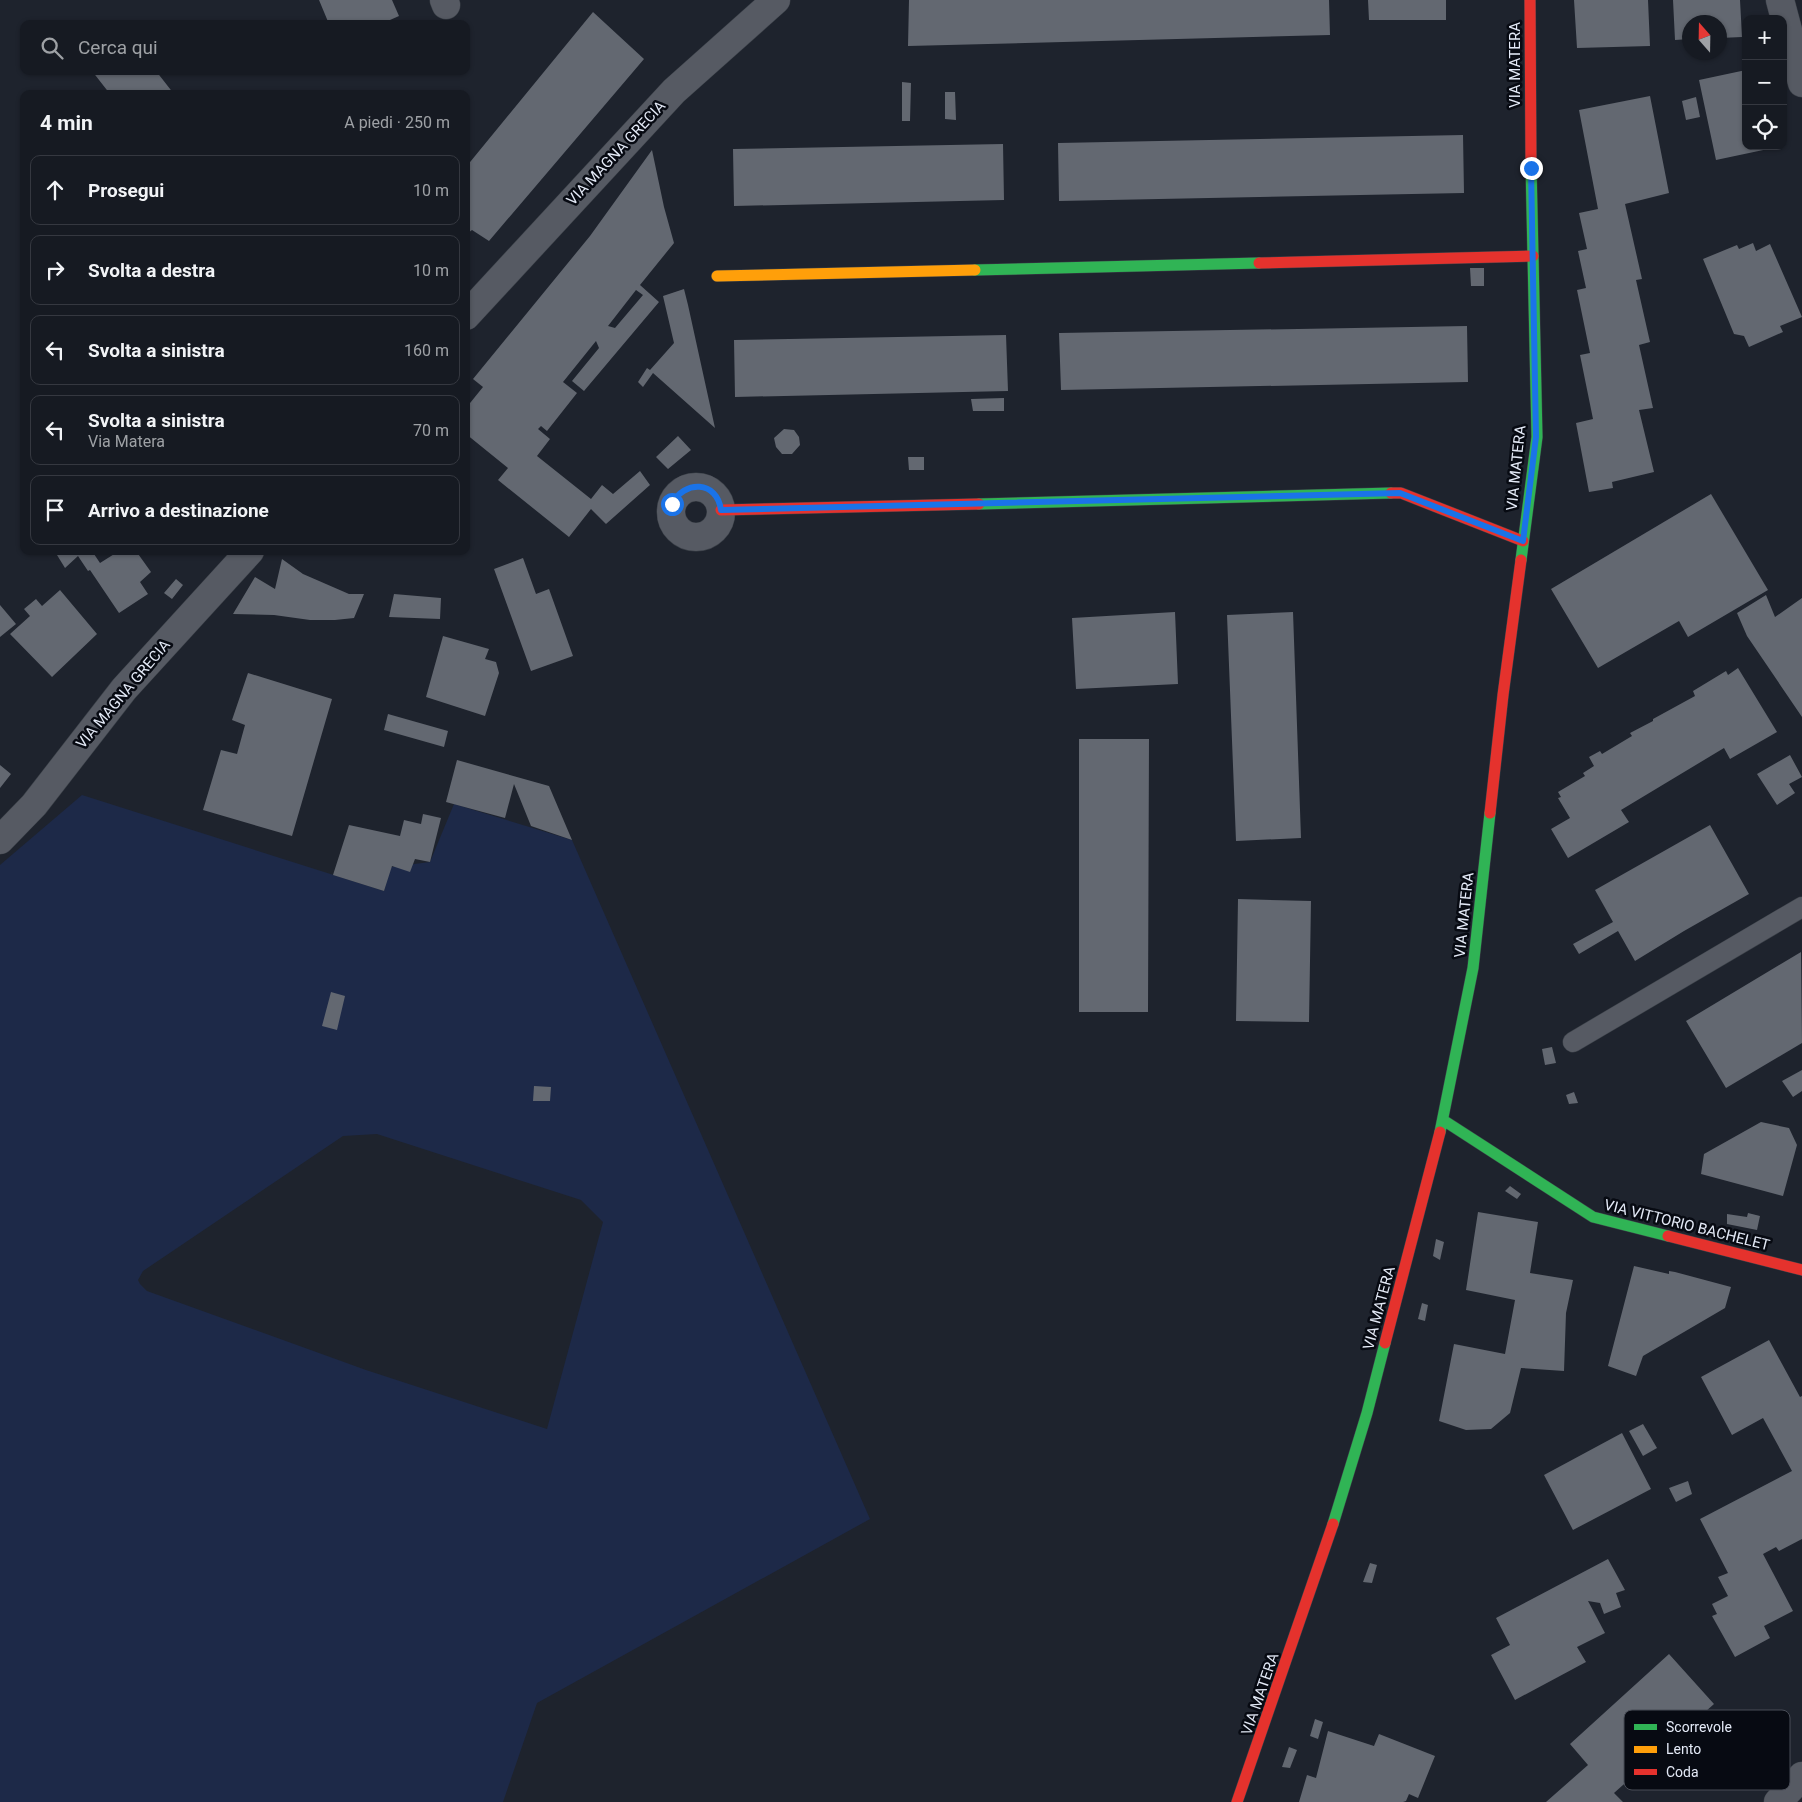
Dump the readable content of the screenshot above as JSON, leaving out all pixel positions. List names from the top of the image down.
{
  "streets": {
    "street": ["VIA MATERA", "VIA MAGNA GRECIA", "VIA VITTORIO BACHELET"]
  },
  "crossings": [
    ["VIA MATERA", "VIA VITTORIO BACHELET"]
  ],
  "legend": ["Scorrevole", "Lento", "Coda"],
  "north": "top",
  "page": {
    "map_buttons": ["+", "−"],
    "search": "Cerca qui",
    "heading": ["4 min", "A piedi · 250 m"],
    "list": [
      ["Prosegui", "10 m"],
      ["Svolta a destra", "10 m"],
      ["Svolta a sinistra", "160 m"],
      ["Svolta a sinistra", "Via Matera", "70 m"],
      "Arrivo a destinazione"
    ]
  }
}
